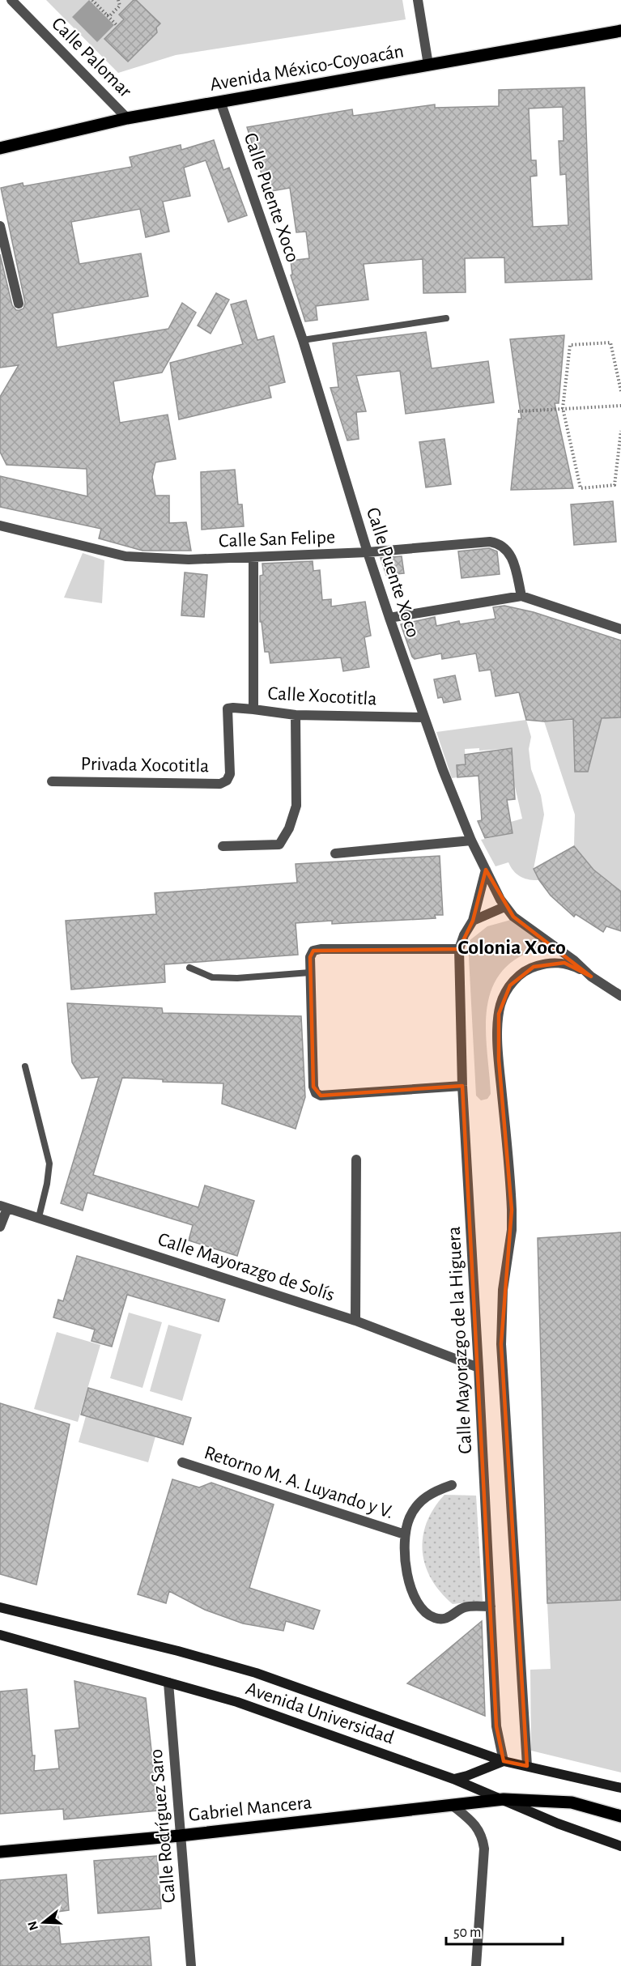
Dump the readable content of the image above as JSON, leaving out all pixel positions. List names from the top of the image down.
{
  "streets": {
    "main road": ["Avenida México-Coyoacán", "Avenida Universidad", "Gabriel Mancera"],
    "street": [
      "Calle Palomar",
      "Calle Puente Xoco",
      "Calle San Felipe",
      "Calle Xocotitla",
      "Privada Xocotitla",
      "Calle Mayorazgo de Solís",
      "Calle Mayorazgo de la Higuera",
      "Retorno M. A. Luyando y V.",
      "Calle Rodríguez Saro"
    ]
  },
  "crossings": [
    ["Calle Palomar", "Avenida México-Coyoacán"],
    ["Avenida México-Coyoacán", "Calle Puente Xoco"],
    ["Calle Puente Xoco", "Calle San Felipe"],
    ["Calle Puente Xoco", "Calle Xocotitla"],
    ["Calle Puente Xoco", "Calle Mayorazgo de la Higuera"],
    ["Calle San Felipe", "Calle Xocotitla"],
    ["Calle Xocotitla", "Privada Xocotitla"],
    ["Calle Mayorazgo de Solís", "Calle Mayorazgo de la Higuera"],
    ["Calle Mayorazgo de la Higuera", "Retorno M. A. Luyando y V."],
    ["Calle Mayorazgo de la Higuera", "Avenida Universidad"],
    ["Avenida Universidad", "Gabriel Mancera"],
    ["Avenida Universidad", "Calle Rodríguez Saro"],
    ["Gabriel Mancera", "Calle Rodríguez Saro"]
  ],
  "districts": ["Colonia Xoco"],
  "scale_bar": "50 m",
  "north": "left"
}
